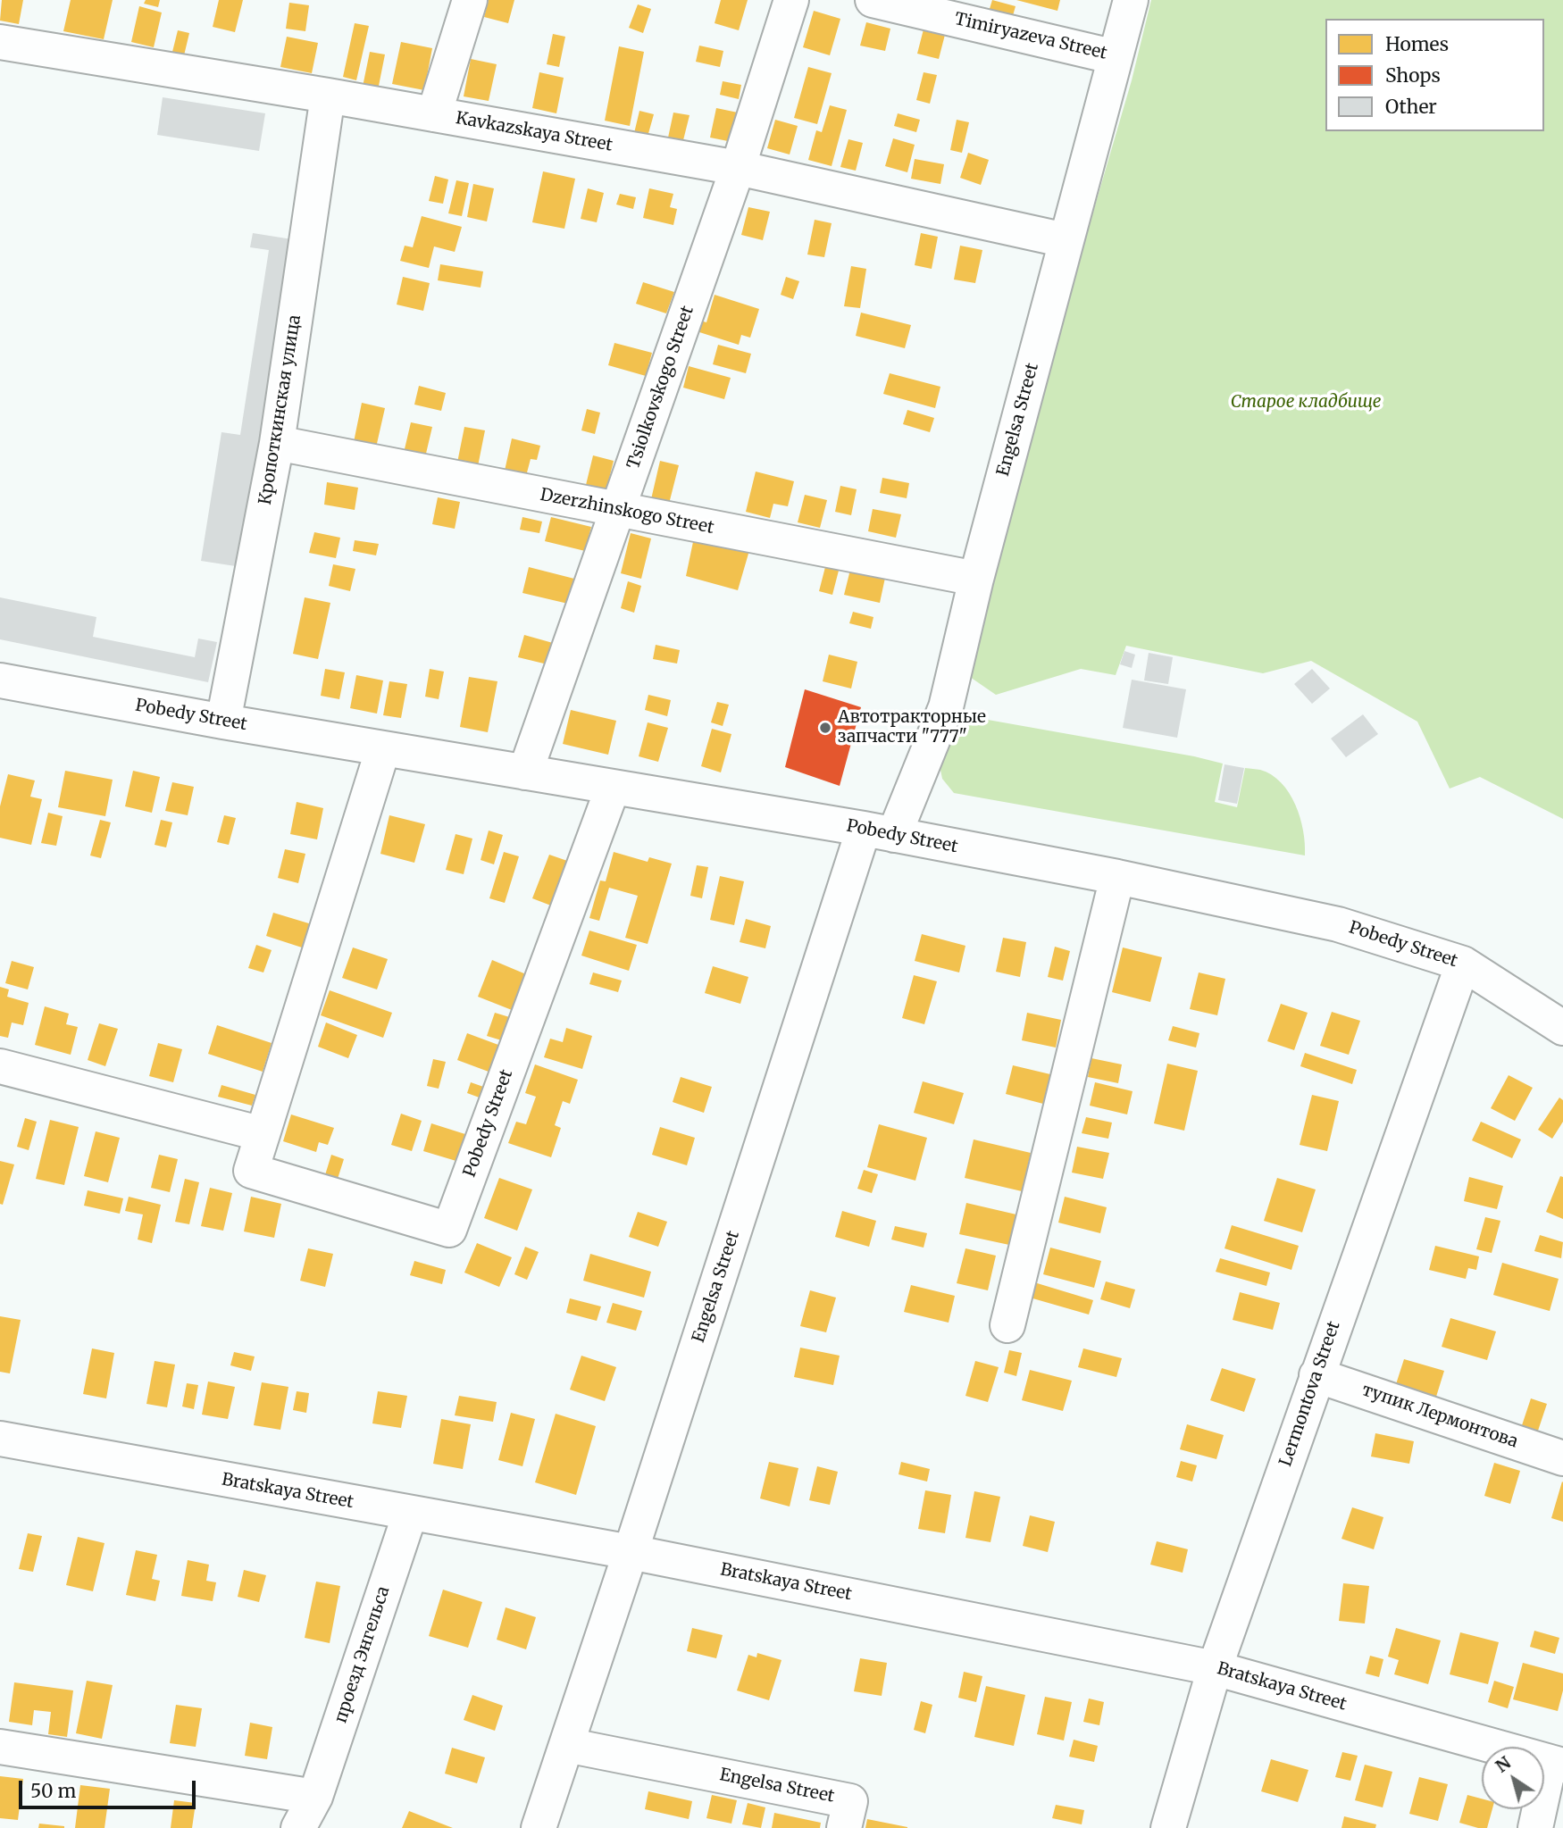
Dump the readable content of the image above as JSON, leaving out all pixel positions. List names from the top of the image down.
{
  "streets": {
    "street": [
      "Timiryazeva Street",
      "Kavkazskaya Street",
      "Tsiolkovskogo Street",
      "Кропоткинская улица",
      "Engelsa Street",
      "Dzerzhinskogo Street",
      "Pobedy Street",
      "Lermontova Street",
      "тупик Лермонтова",
      "Bratskaya Street",
      "проезд Энгельса"
    ]
  },
  "crossings": [
    ["Timiryazeva Street", "Engelsa Street"],
    ["Kavkazskaya Street", "Tsiolkovskogo Street"],
    ["Kavkazskaya Street", "Кропоткинская улица"],
    ["Kavkazskaya Street", "Engelsa Street"],
    ["Tsiolkovskogo Street", "Dzerzhinskogo Street"],
    ["Tsiolkovskogo Street", "Pobedy Street"],
    ["Кропоткинская улица", "Dzerzhinskogo Street"],
    ["Кропоткинская улица", "Pobedy Street"],
    ["Engelsa Street", "Dzerzhinskogo Street"],
    ["Engelsa Street", "Pobedy Street"],
    ["Engelsa Street", "Bratskaya Street"],
    ["Pobedy Street", "Lermontova Street"],
    ["Lermontova Street", "тупик Лермонтова"],
    ["Lermontova Street", "Bratskaya Street"],
    ["Bratskaya Street", "проезд Энгельса"]
  ],
  "parks": ["Старое кладбище"],
  "places": ["Автотракторные запчасти \"777\""],
  "legend": ["Homes", "Shops", "Other"],
  "scale_bar": "50 m",
  "north": "top left"
}
